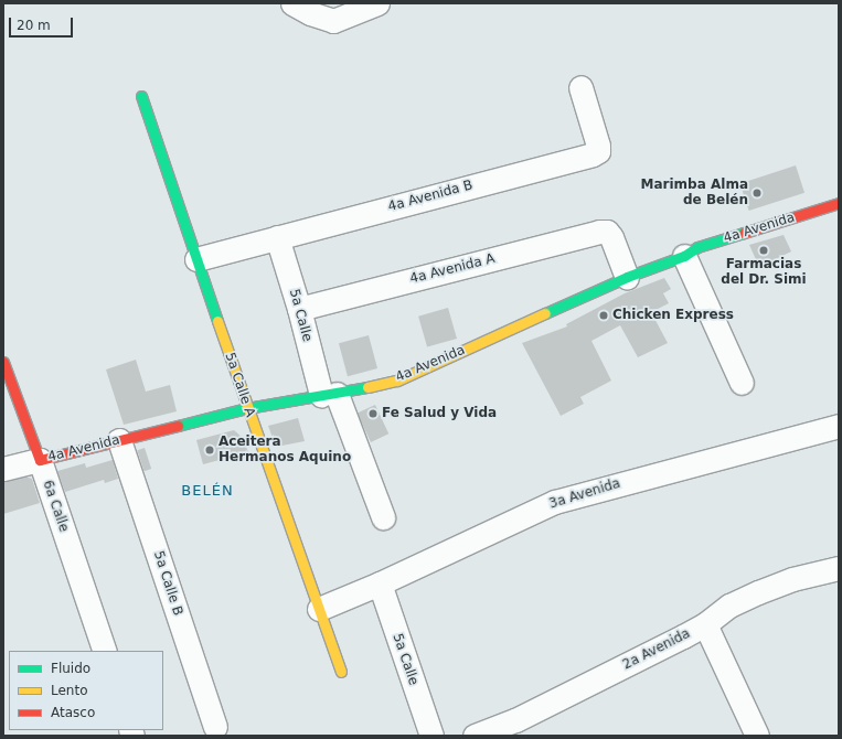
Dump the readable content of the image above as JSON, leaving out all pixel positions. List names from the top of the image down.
{
  "streets": {
    "street": [
      "4a Avenida B",
      "4a Avenida",
      "4a Avenida A",
      "5a Calle",
      "5a Calle A",
      "3a Avenida",
      "6a Calle",
      "5a Calle B",
      "2a Avenida"
    ]
  },
  "crossings": [
    ["4a Avenida B", "5a Calle"],
    ["4a Avenida B", "5a Calle A"],
    ["4a Avenida", "4a Avenida A"],
    ["4a Avenida", "5a Calle"],
    ["4a Avenida", "5a Calle A"],
    ["4a Avenida", "6a Calle"],
    ["4a Avenida", "5a Calle B"],
    ["4a Avenida A", "5a Calle"],
    ["5a Calle", "3a Avenida"],
    ["5a Calle A", "3a Avenida"]
  ],
  "districts": ["BELÉN"],
  "places": [
    "Marimba Alma de Belén",
    "Farmacias del Dr. Simi",
    "Chicken Express",
    "Fe Salud y Vida",
    "Aceitera Hermanos Aquino"
  ],
  "legend": ["Fluido", "Lento", "Atasco"],
  "scale_bar": "20 m"
}
